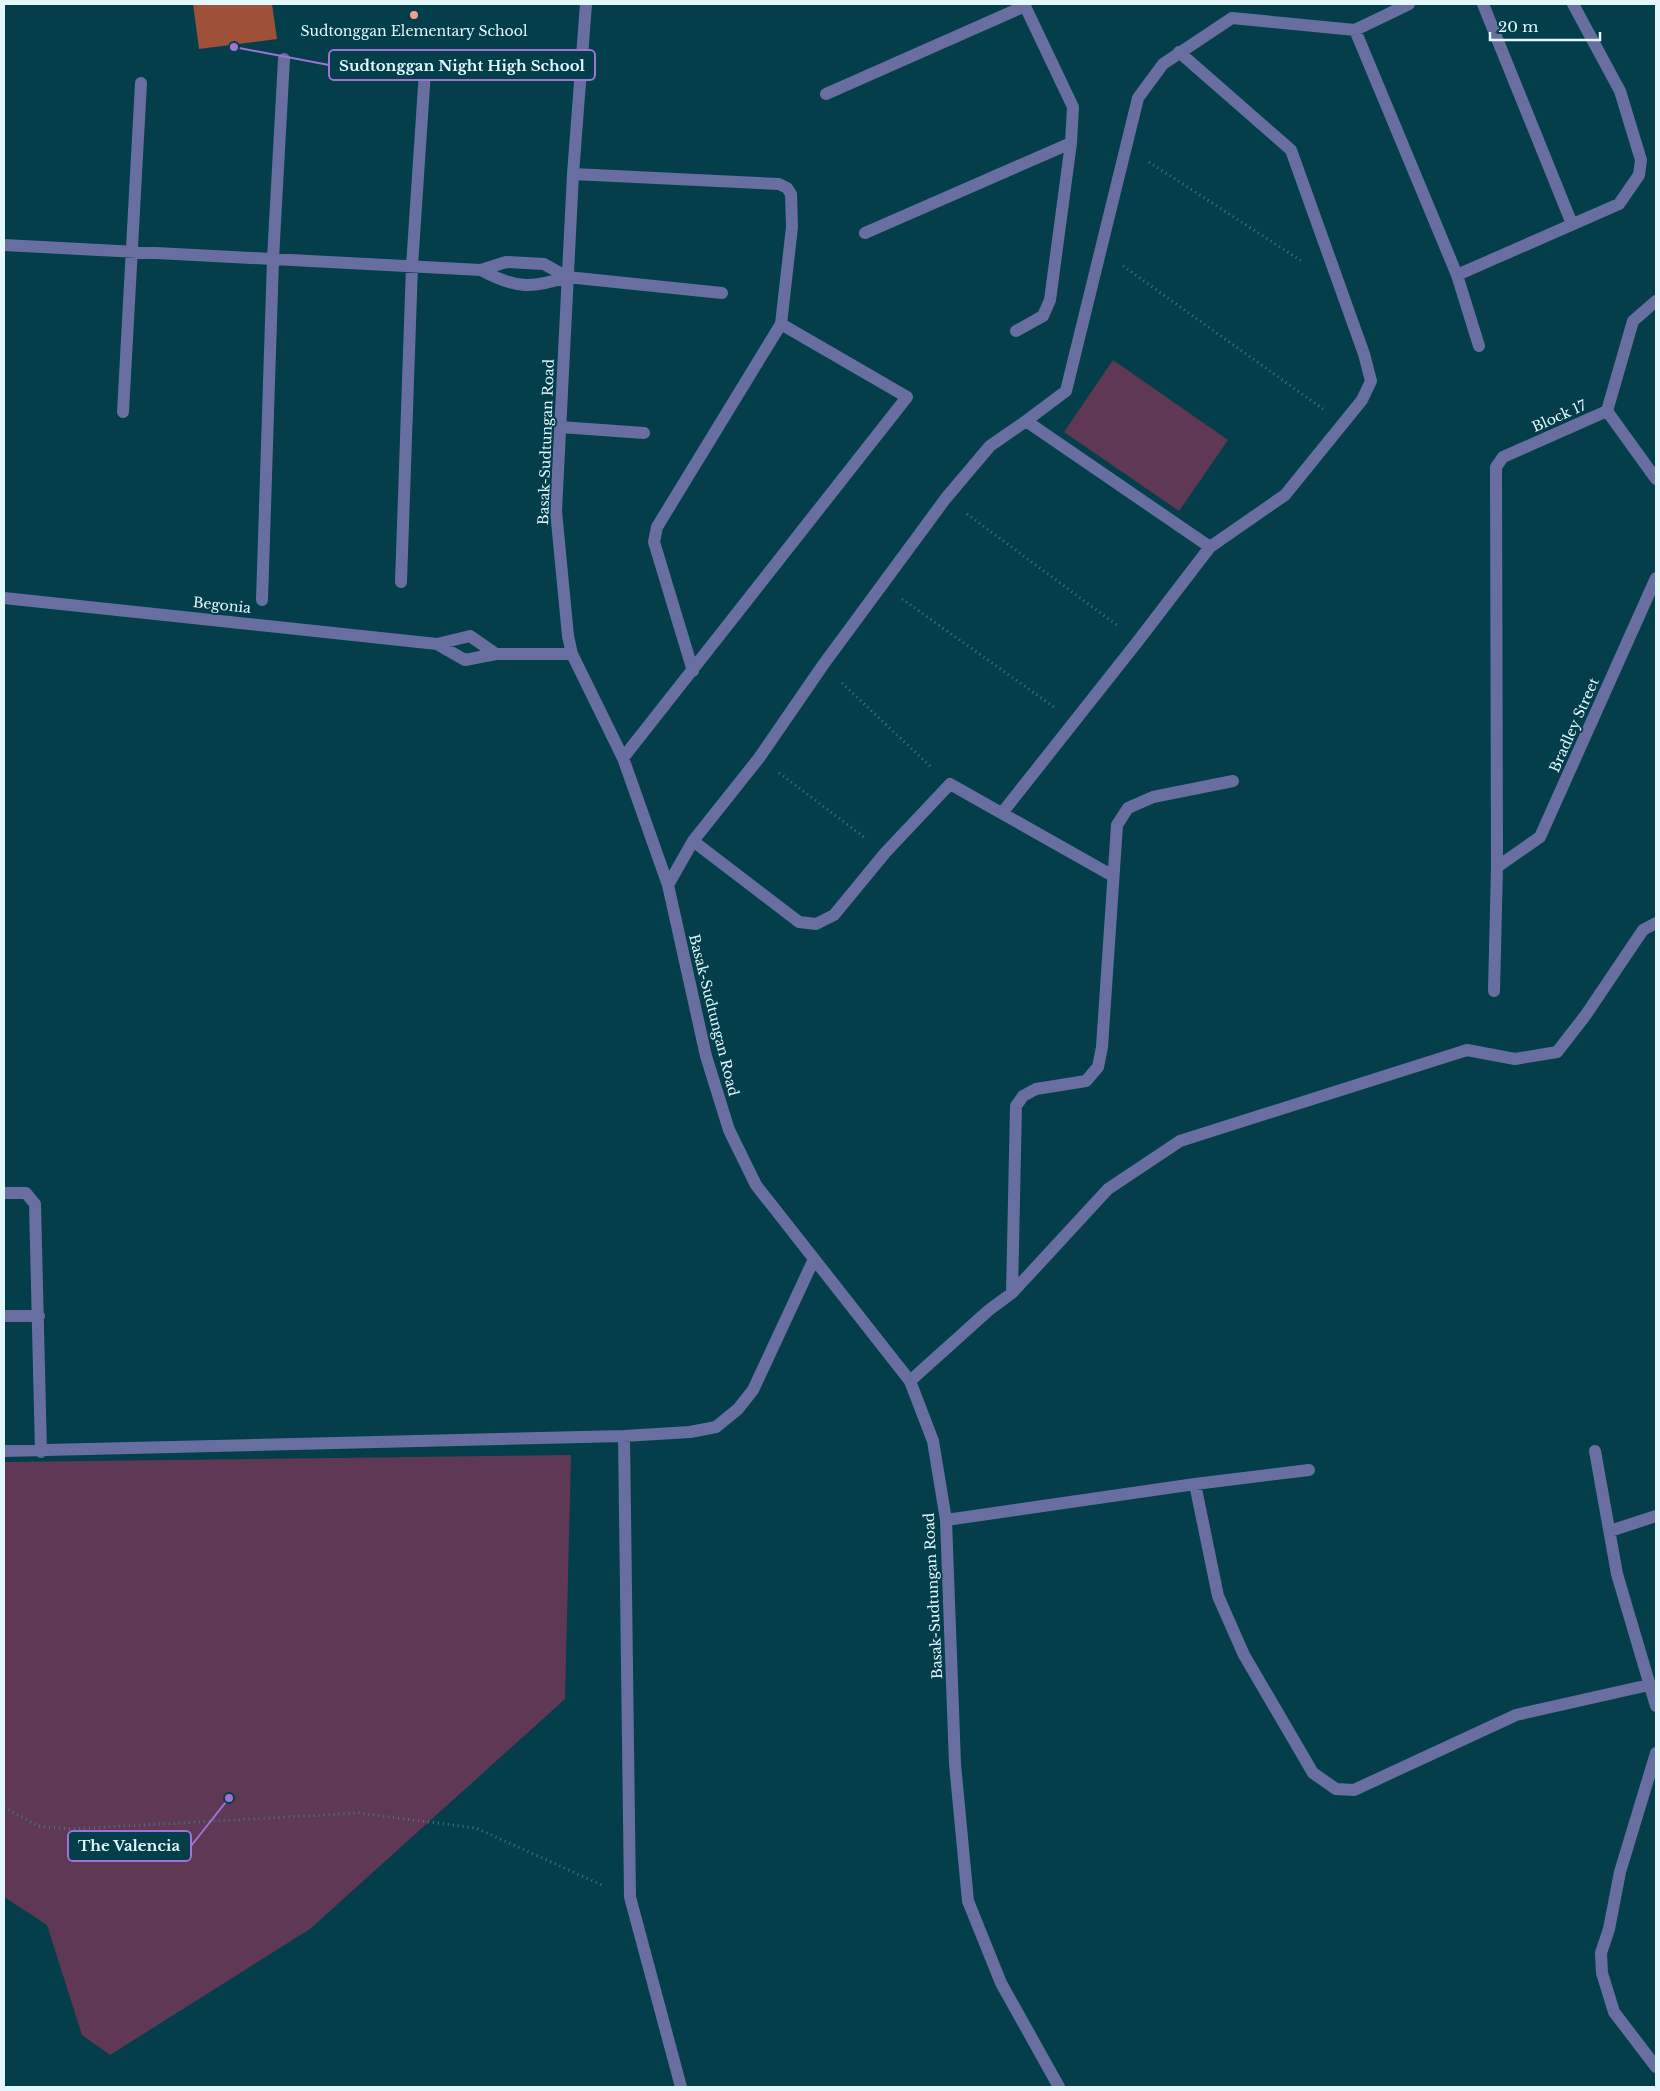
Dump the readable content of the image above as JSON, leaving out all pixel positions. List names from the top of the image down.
{
  "streets": {
    "street": [
      "Block 17",
      "Basak-Sudtungan Road",
      "Begonia",
      "Bradley Street"
    ]
  },
  "crossings": [
    ["Block 17", "Bradley Street"],
    ["Basak-Sudtungan Road", "Begonia"]
  ],
  "places": ["Sudtonggan Elementary School", "Sudtonggan Night High School", "The Valencia"],
  "scale_bar": "20 m"
}
